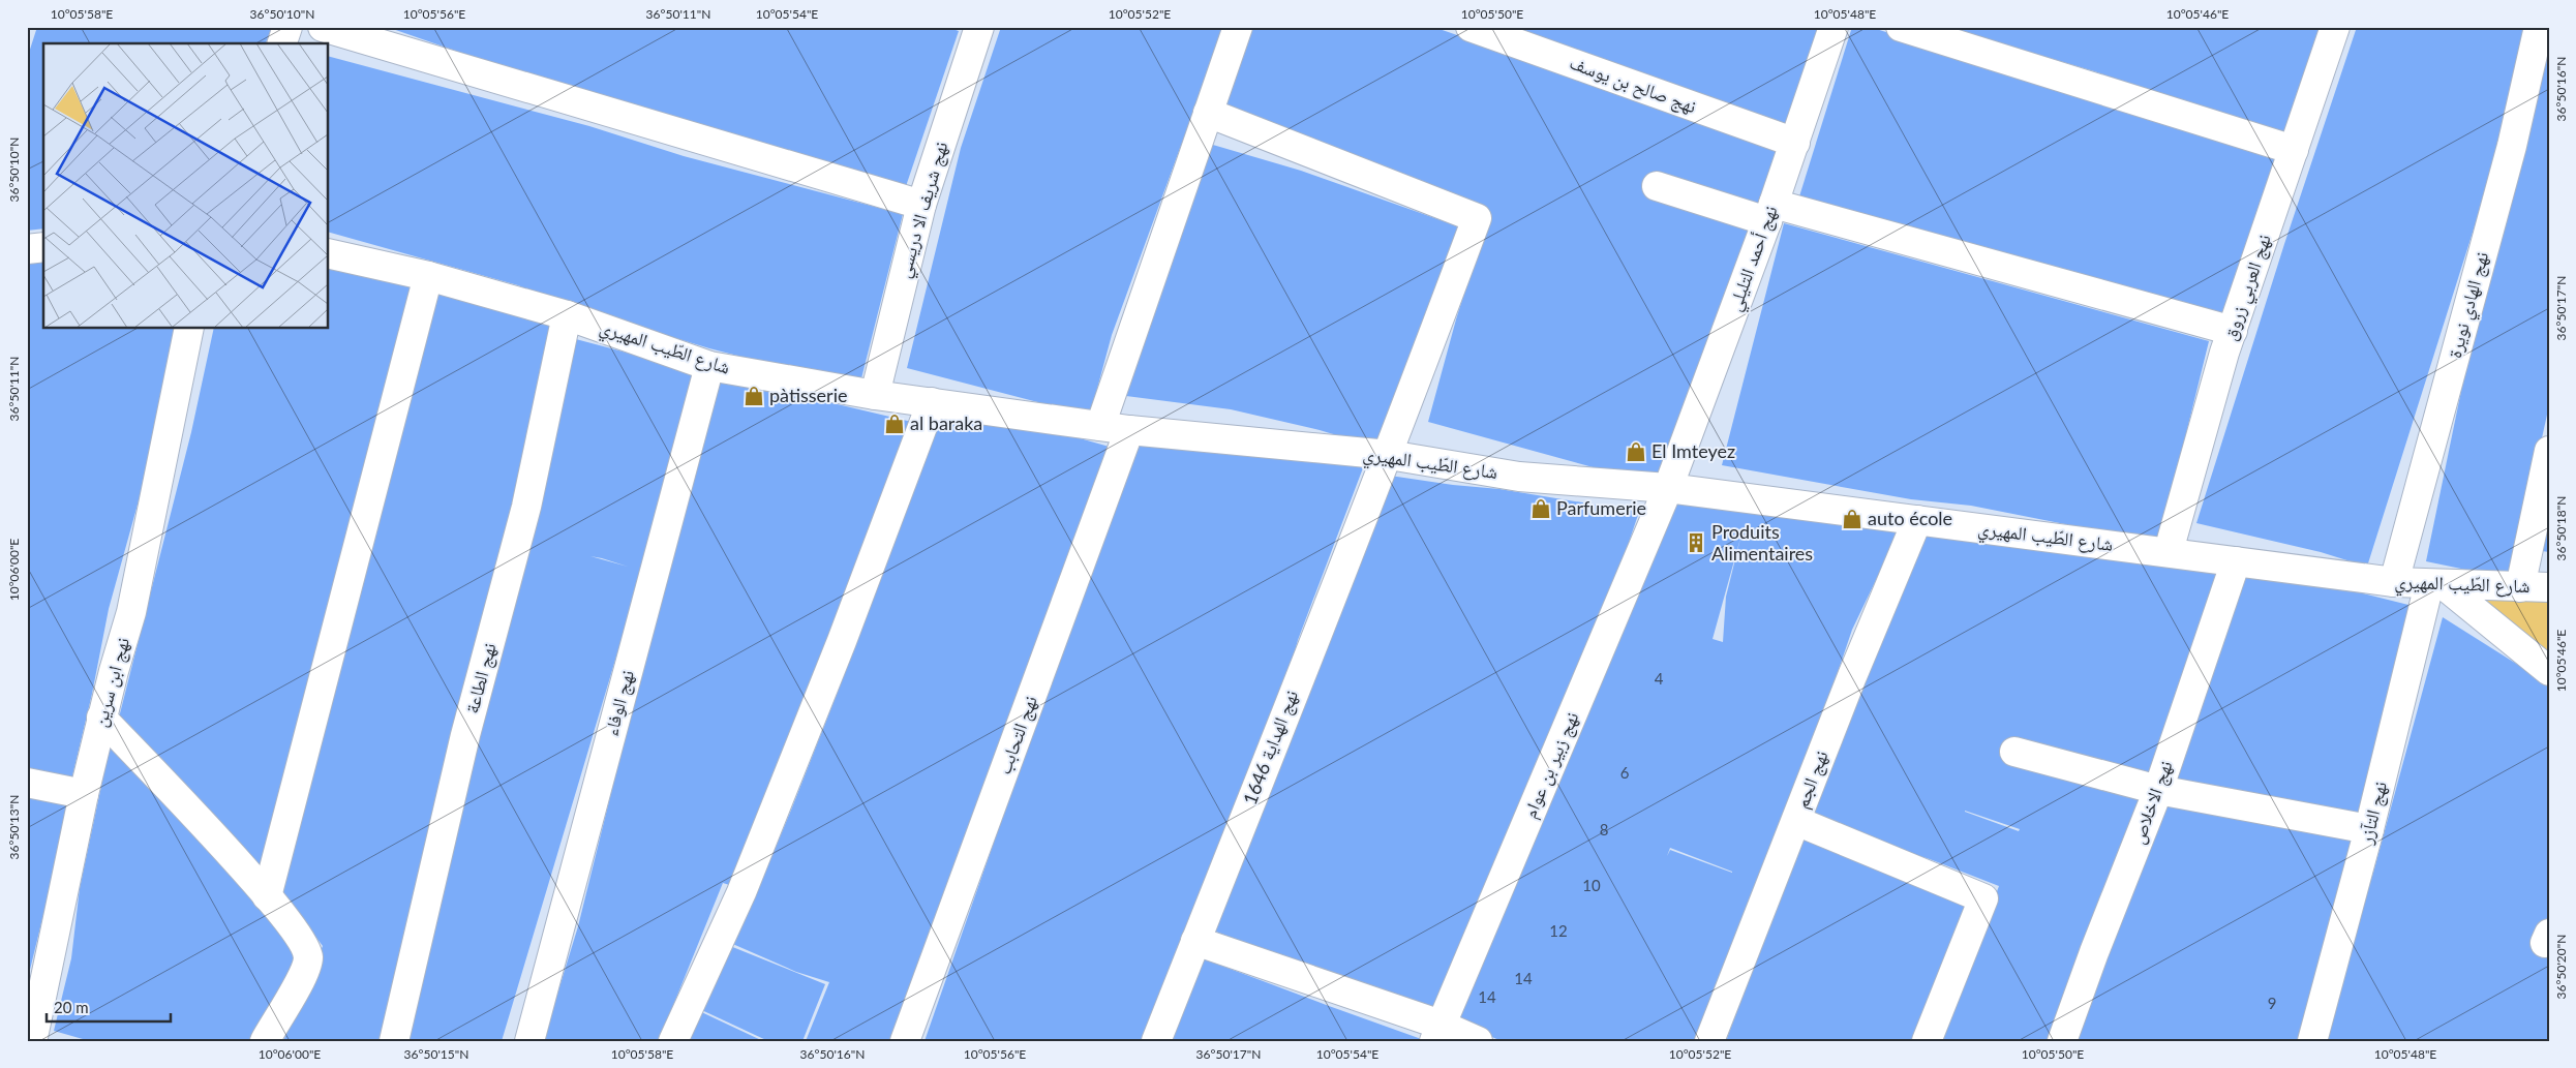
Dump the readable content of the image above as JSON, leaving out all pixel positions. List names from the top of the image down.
{
  "streets": {
    "street": [
      "نهج صالح بن يوسف",
      "نهج شريف الا دريسي",
      "نهج أحمد التليلي",
      "نهج العربي زروق",
      "نهج الهادي نويرة",
      "شارع الطّيب المهيري",
      "نهج الطاعة",
      "نهج ابن سرين",
      "نهج الوفاء",
      "نهج التحابب",
      "نهج الهداية 1646",
      "نهج زبير بن عوام",
      "نهج الجم",
      "نهج الاخلاص",
      "نهج التآزر"
    ]
  },
  "crossings": [
    ["نهج صالح بن يوسف", "نهج أحمد التليلي"],
    ["نهج شريف الا دريسي", "شارع الطّيب المهيري"],
    ["نهج أحمد التليلي", "شارع الطّيب المهيري"],
    ["نهج أحمد التليلي", "نهج زبير بن عوام"],
    ["نهج العربي زروق", "شارع الطّيب المهيري"],
    ["نهج الهادي نويرة", "شارع الطّيب المهيري"],
    ["شارع الطّيب المهيري", "نهج الطاعة"],
    ["شارع الطّيب المهيري", "نهج الوفاء"],
    ["شارع الطّيب المهيري", "نهج التحابب"],
    ["شارع الطّيب المهيري", "نهج الهداية 1646"],
    ["شارع الطّيب المهيري", "نهج زبير بن عوام"],
    ["شارع الطّيب المهيري", "نهج الجم"],
    ["شارع الطّيب المهيري", "نهج الاخلاص"],
    ["شارع الطّيب المهيري", "نهج التآزر"]
  ],
  "places": {
    "shop": [
      "pàtisserie",
      "al baraka",
      "El Imteyez",
      "Parfumerie",
      "auto école"
    ],
    "building": ["Produits Alimentaires"]
  },
  "house_numbers": [
    "4",
    "6",
    "8",
    "10",
    "12",
    "14",
    "14",
    "9"
  ],
  "scale_bar": "20 m",
  "coordinates": [
    "10°05'58\"E",
    "36°50'10\"N",
    "10°05'56\"E",
    "36°50'11\"N",
    "10°05'54\"E",
    "10°05'52\"E",
    "10°05'50\"E",
    "10°05'48\"E",
    "10°05'46\"E",
    "36°50'16\"N",
    "36°50'17\"N",
    "36°50'18\"N",
    "10°06'00\"E",
    "36°50'13\"N",
    "36°50'20\"N",
    "36°50'15\"N"
  ]
}
